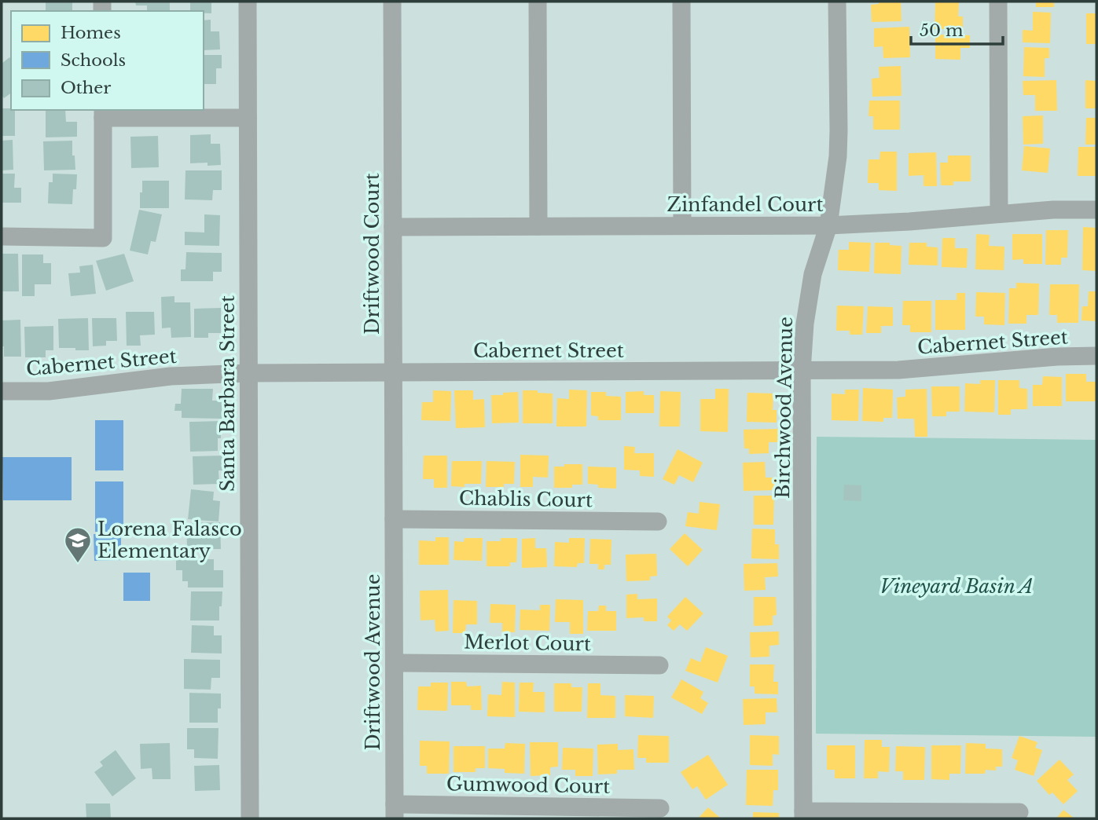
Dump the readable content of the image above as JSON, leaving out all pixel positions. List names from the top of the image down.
{
  "streets": {
    "street": [
      "Zinfandel Court",
      "Driftwood Court",
      "Cabernet Street",
      "Santa Barbara Street",
      "Birchwood Avenue",
      "Chablis Court",
      "Merlot Court",
      "Driftwood Avenue",
      "Gumwood Court"
    ]
  },
  "crossings": [
    ["Zinfandel Court", "Driftwood Court"],
    ["Zinfandel Court", "Birchwood Avenue"],
    ["Driftwood Court", "Cabernet Street"],
    ["Driftwood Court", "Chablis Court"],
    ["Driftwood Court", "Driftwood Avenue"],
    ["Cabernet Street", "Santa Barbara Street"],
    ["Cabernet Street", "Birchwood Avenue"],
    ["Chablis Court", "Driftwood Avenue"],
    ["Merlot Court", "Driftwood Avenue"],
    ["Driftwood Avenue", "Gumwood Court"]
  ],
  "parks": ["Vineyard Basin A"],
  "places": {
    "school or university": ["Lorena Falasco Elementary"]
  },
  "legend": ["Homes", "Schools", "Other"],
  "scale_bar": "50 m"
}
